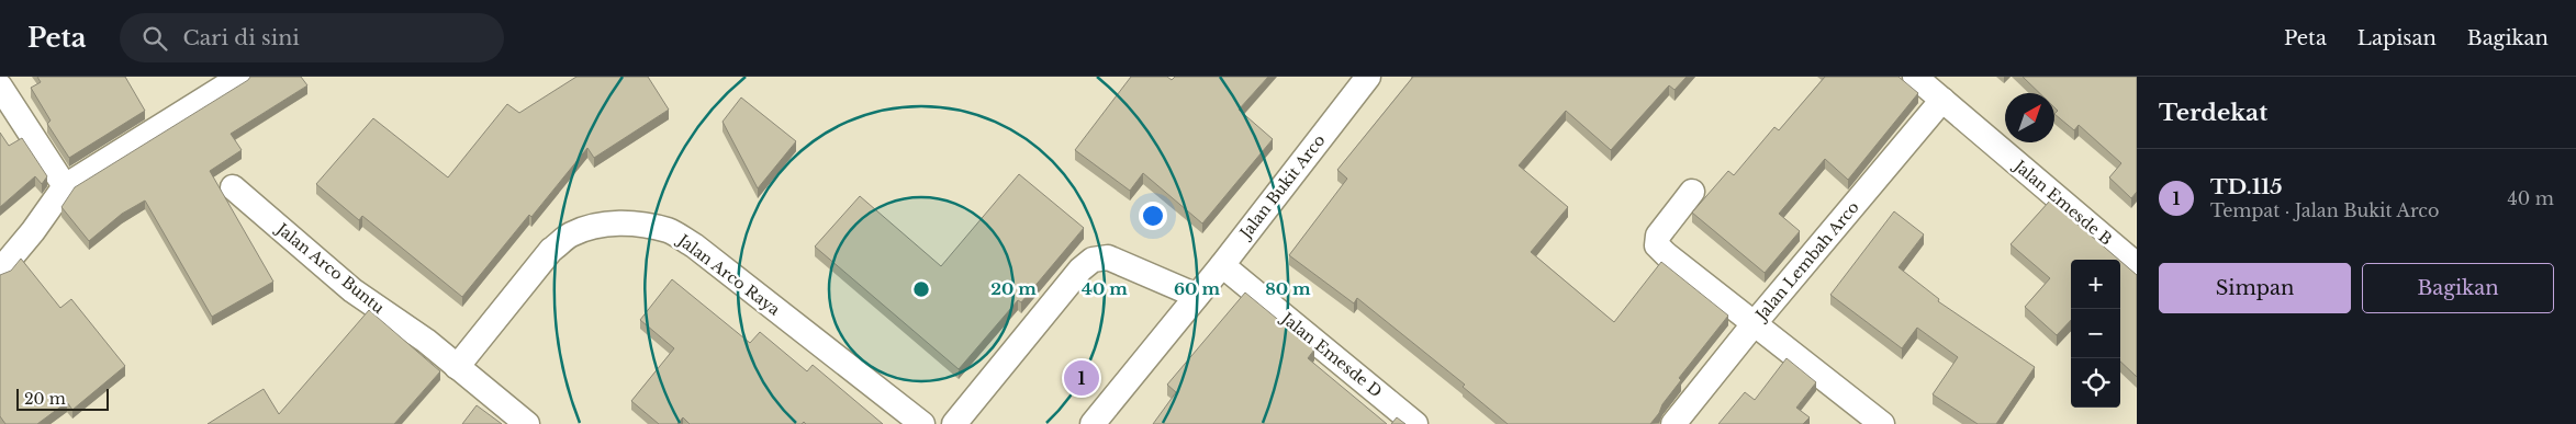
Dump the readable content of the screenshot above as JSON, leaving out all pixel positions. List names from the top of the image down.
{
  "streets": {
    "street": [
      "Jalan Bukit Arco",
      "Jalan Emesde B",
      "Jalan Lembah Arco",
      "Jalan Arco Buntu",
      "Jalan Arco Raya",
      "Jalan Emesde D"
    ]
  },
  "crossings": [
    ["Jalan Bukit Arco", "Jalan Emesde D"],
    ["Jalan Emesde B", "Jalan Lembah Arco"],
    ["Jalan Arco Buntu", "Jalan Arco Raya"]
  ],
  "scale_bar": "20 m",
  "north": "top right",
  "page": {
    "header": "Peta",
    "search": "Cari di sini",
    "nav": ["Peta", "Lapisan", "Bagikan"],
    "heading": "Terdekat",
    "list": [
      {
        "mark": "1",
        "name": "TD.115",
        "note": "Tempat · Jalan Bukit Arco",
        "value": "40 m"
      }
    ],
    "buttons": ["Simpan", "Bagikan"],
    "map_buttons": ["+", "−"],
    "pins": "1",
    "scale": "20 m"
  },
  "rings": [
    "20 m",
    "40 m",
    "60 m",
    "80 m"
  ]
}
